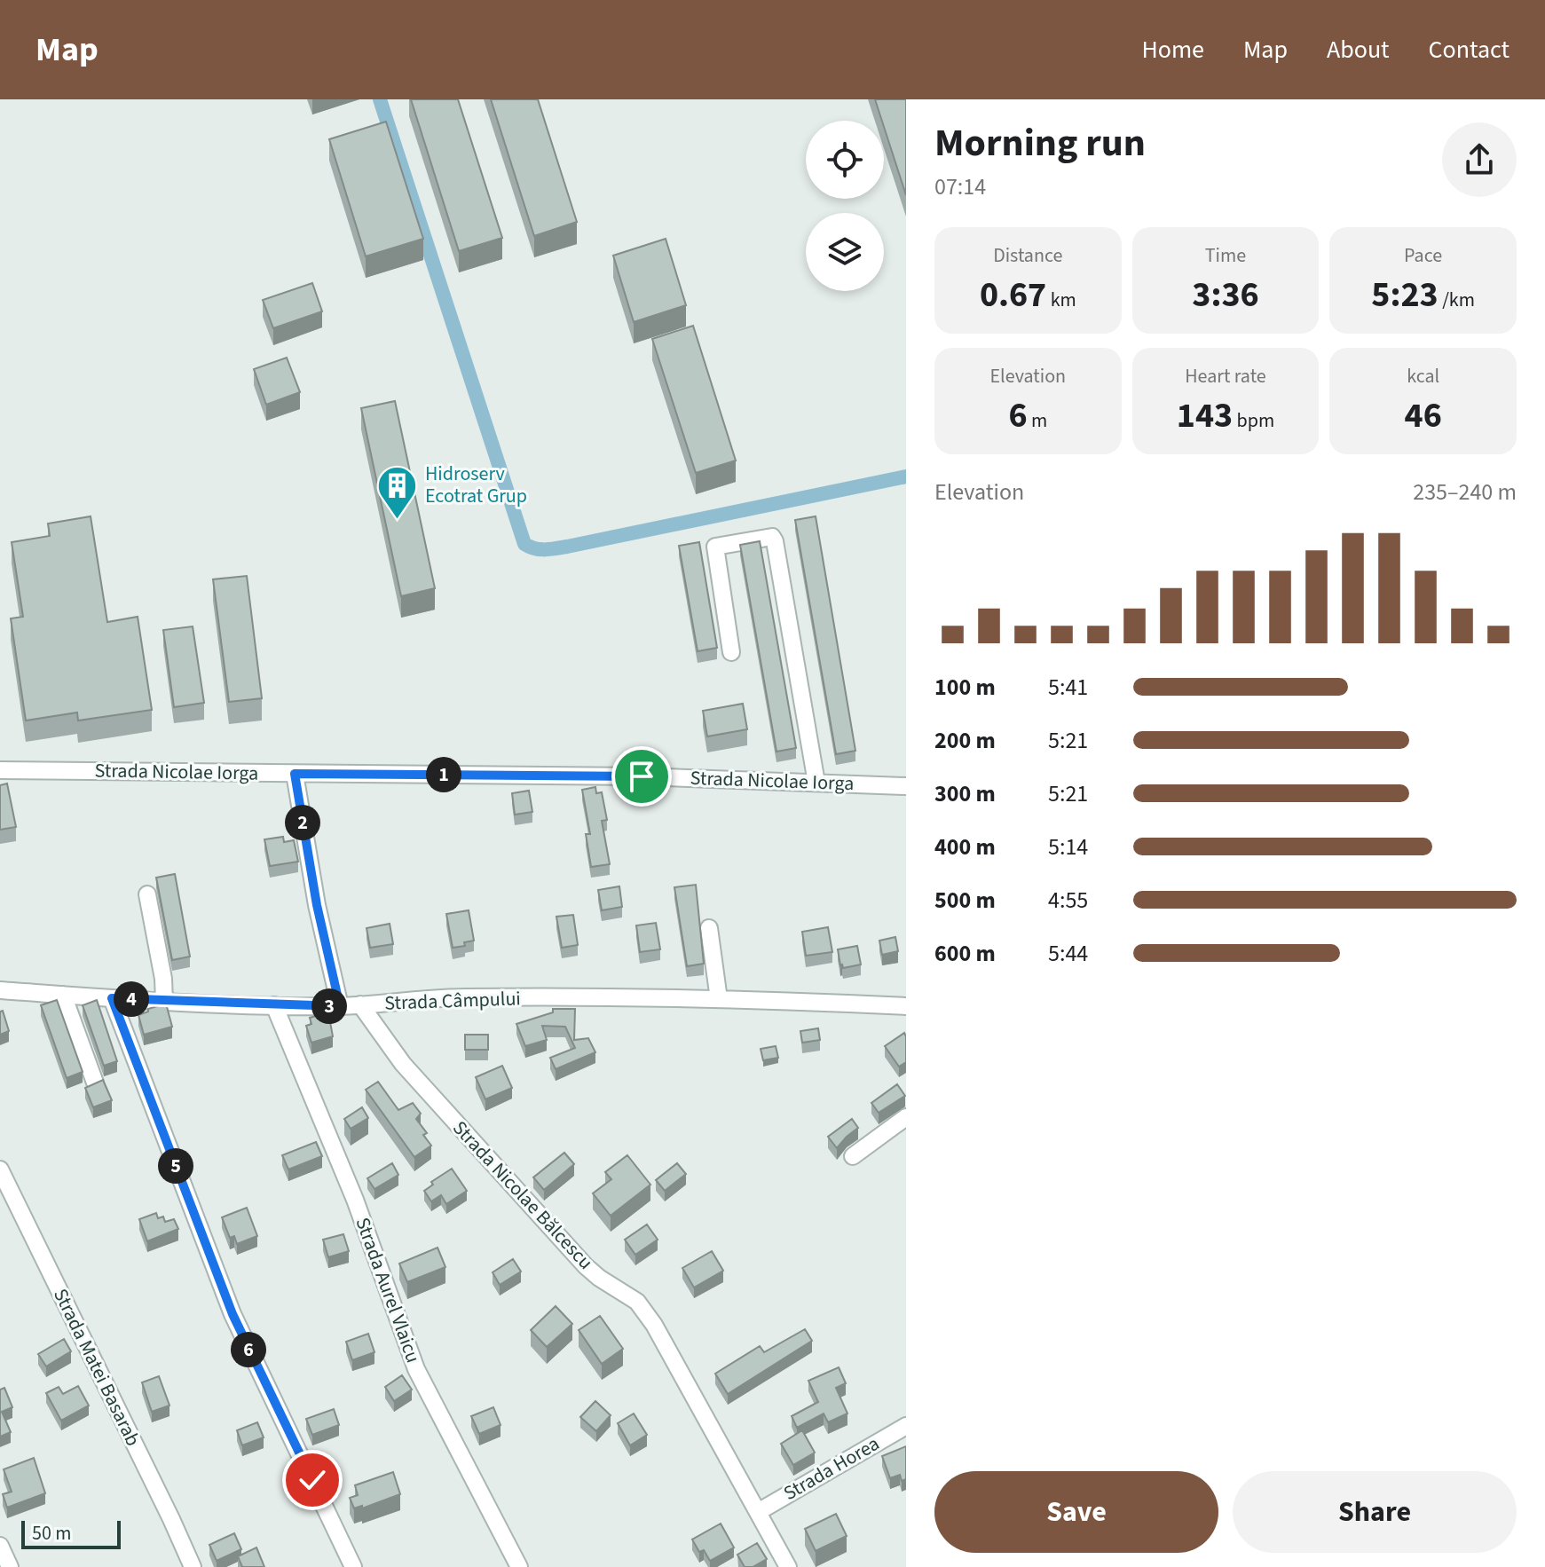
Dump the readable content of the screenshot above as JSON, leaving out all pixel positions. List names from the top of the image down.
{
  "streets": {
    "street": [
      "Strada Nicolae Iorga",
      "Strada Câmpului",
      "Strada Nicolae Bălcescu",
      "Strada Aurel Vlaicu",
      "Strada Matei Basarab",
      "Strada Horea"
    ]
  },
  "crossings": [
    ["Strada Câmpului", "Strada Nicolae Bălcescu"],
    ["Strada Câmpului", "Strada Aurel Vlaicu"],
    ["Strada Nicolae Bălcescu", "Strada Horea"]
  ],
  "places": {
    "building": ["Hidroserv Ecotrat Grup"]
  },
  "scale_bar": "50 m",
  "page": {
    "header": "Map",
    "nav": [
      "Home",
      "Map",
      "About",
      "Contact"
    ],
    "heading": ["Morning run", "07:14"],
    "stats": [
      ["Distance", "0.67 km"],
      ["Time", "3:36"],
      ["Pace", "5:23 /km"],
      ["Elevation", "6 m"],
      ["Heart rate", "143 bpm"],
      ["kcal", "46"]
    ],
    "chart": ["Elevation", "235–240 m"],
    "list": [
      {
        "name": "100 m",
        "note": "5:41"
      },
      {
        "name": "200 m",
        "note": "5:21"
      },
      {
        "name": "300 m",
        "note": "5:21"
      },
      {
        "name": "400 m",
        "note": "5:14"
      },
      {
        "name": "500 m",
        "note": "4:55"
      },
      {
        "name": "600 m",
        "note": "5:44"
      }
    ],
    "pins": [
      "1",
      "2",
      "4",
      "3",
      "5",
      "6"
    ],
    "buttons": ["Save", "Share"],
    "scale": "50 m"
  }
}
